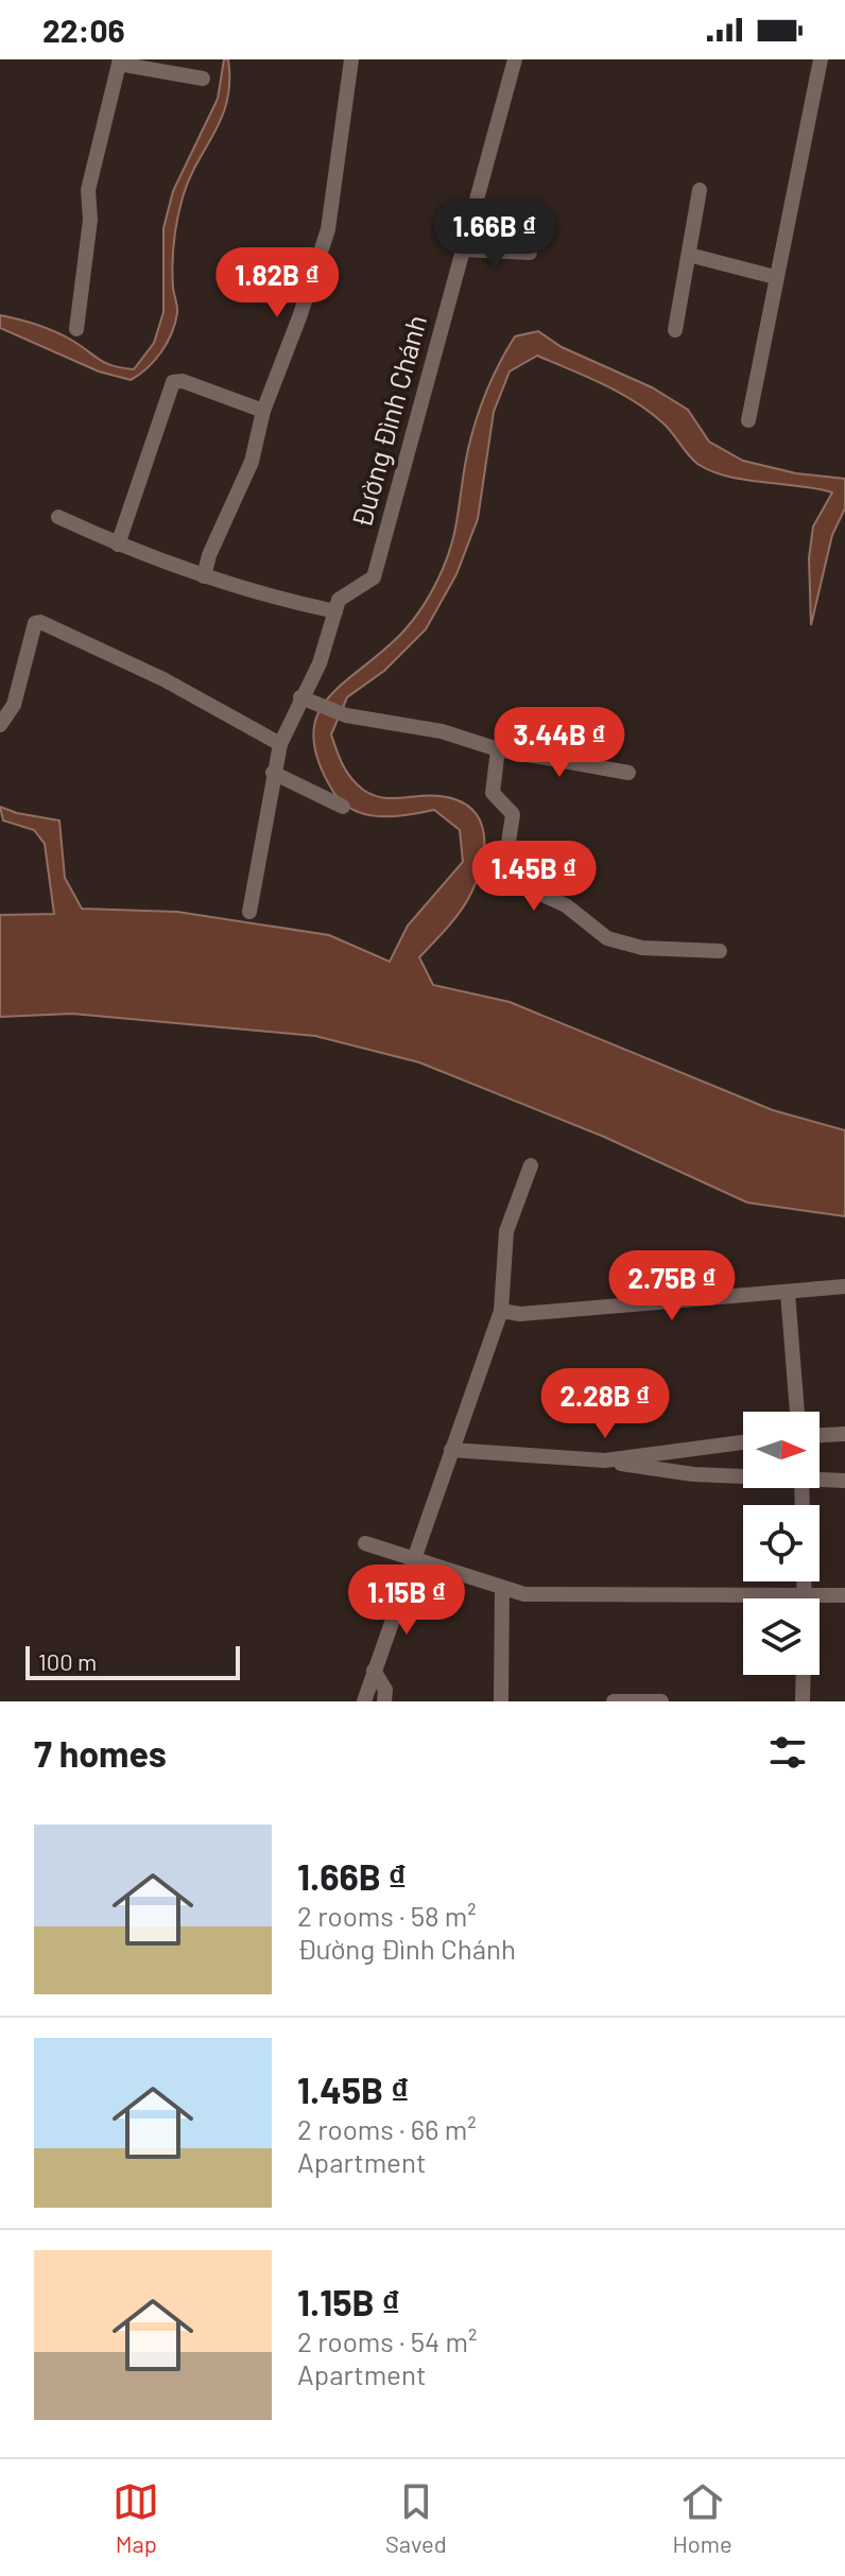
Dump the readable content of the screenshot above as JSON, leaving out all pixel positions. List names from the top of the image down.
{
  "streets": {
    "street": ["Đường Đình Chánh"]
  },
  "scale_bar": "100 m",
  "north": "right",
  "page": {
    "status": "22:06",
    "price": [
      "1.66B ₫",
      "1.82B ₫",
      "3.44B ₫",
      "1.45B ₫",
      "2.75B ₫",
      "2.28B ₫",
      "1.15B ₫"
    ],
    "scale": "100 m",
    "heading": "7 homes",
    "list": [
      {
        "name": "1.66B ₫",
        "note": "2 rooms · 58 m² · Đường Đình Chánh"
      },
      {
        "name": "1.45B ₫",
        "note": "2 rooms · 66 m² · Apartment"
      },
      {
        "name": "1.15B ₫",
        "note": "2 rooms · 54 m² · Apartment"
      }
    ],
    "tabs": ["Map", "Saved", "Home"]
  }
}
